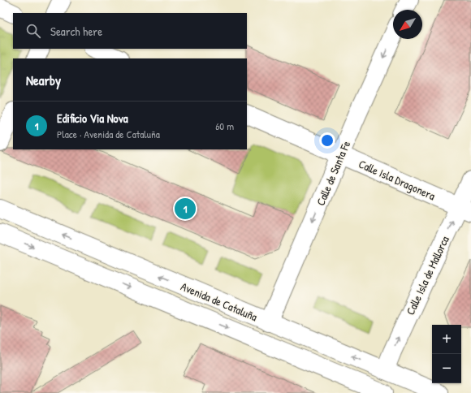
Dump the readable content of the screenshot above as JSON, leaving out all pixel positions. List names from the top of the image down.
{
  "streets": {
    "street": [
      "Calle de Santa Fe",
      "Calle Isla Dragonera",
      "Calle Isla de Mallorca",
      "Avenida de Cataluña"
    ]
  },
  "crossings": [
    ["Calle de Santa Fe", "Calle Isla Dragonera"],
    ["Calle de Santa Fe", "Avenida de Cataluña"],
    ["Calle Isla Dragonera", "Calle Isla de Mallorca"],
    ["Calle Isla de Mallorca", "Avenida de Cataluña"]
  ],
  "one_way": ["Calle de Santa Fe", "Calle Isla de Mallorca"],
  "north": "bottom left",
  "page": {
    "search": "Search here",
    "heading": "Nearby",
    "list": [
      {
        "mark": "1",
        "name": "Edificio Via Nova",
        "note": "Place · Avenida de Cataluña",
        "value": "60 m"
      }
    ],
    "pins": "1",
    "map_buttons": ["+", "−"]
  }
}
